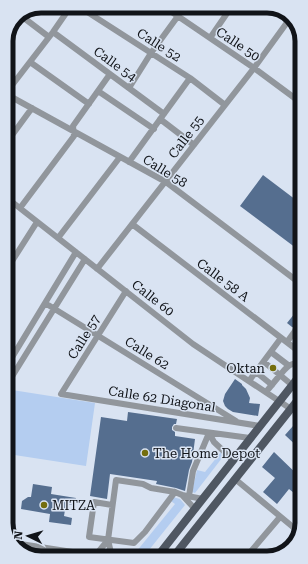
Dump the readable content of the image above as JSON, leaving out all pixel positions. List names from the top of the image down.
{
  "streets": {
    "street": [
      "Calle 50",
      "Calle 52",
      "Calle 54",
      "Calle 55",
      "Calle 58",
      "Calle 58 A",
      "Calle 60",
      "Calle 57",
      "Calle 62",
      "Calle 62 Diagonal"
    ]
  },
  "crossings": [
    ["Calle 50", "Calle 55"],
    ["Calle 52", "Calle 55"],
    ["Calle 54", "Calle 55"],
    ["Calle 55", "Calle 58"],
    ["Calle 55", "Calle 58 A"],
    ["Calle 55", "Calle 60"],
    ["Calle 60", "Calle 57"],
    ["Calle 57", "Calle 62"],
    ["Calle 57", "Calle 62 Diagonal"],
    ["Calle 62", "Calle 62 Diagonal"]
  ],
  "places": ["Oktan", "The Home Depot", "MITZA"],
  "north": "left"
}
